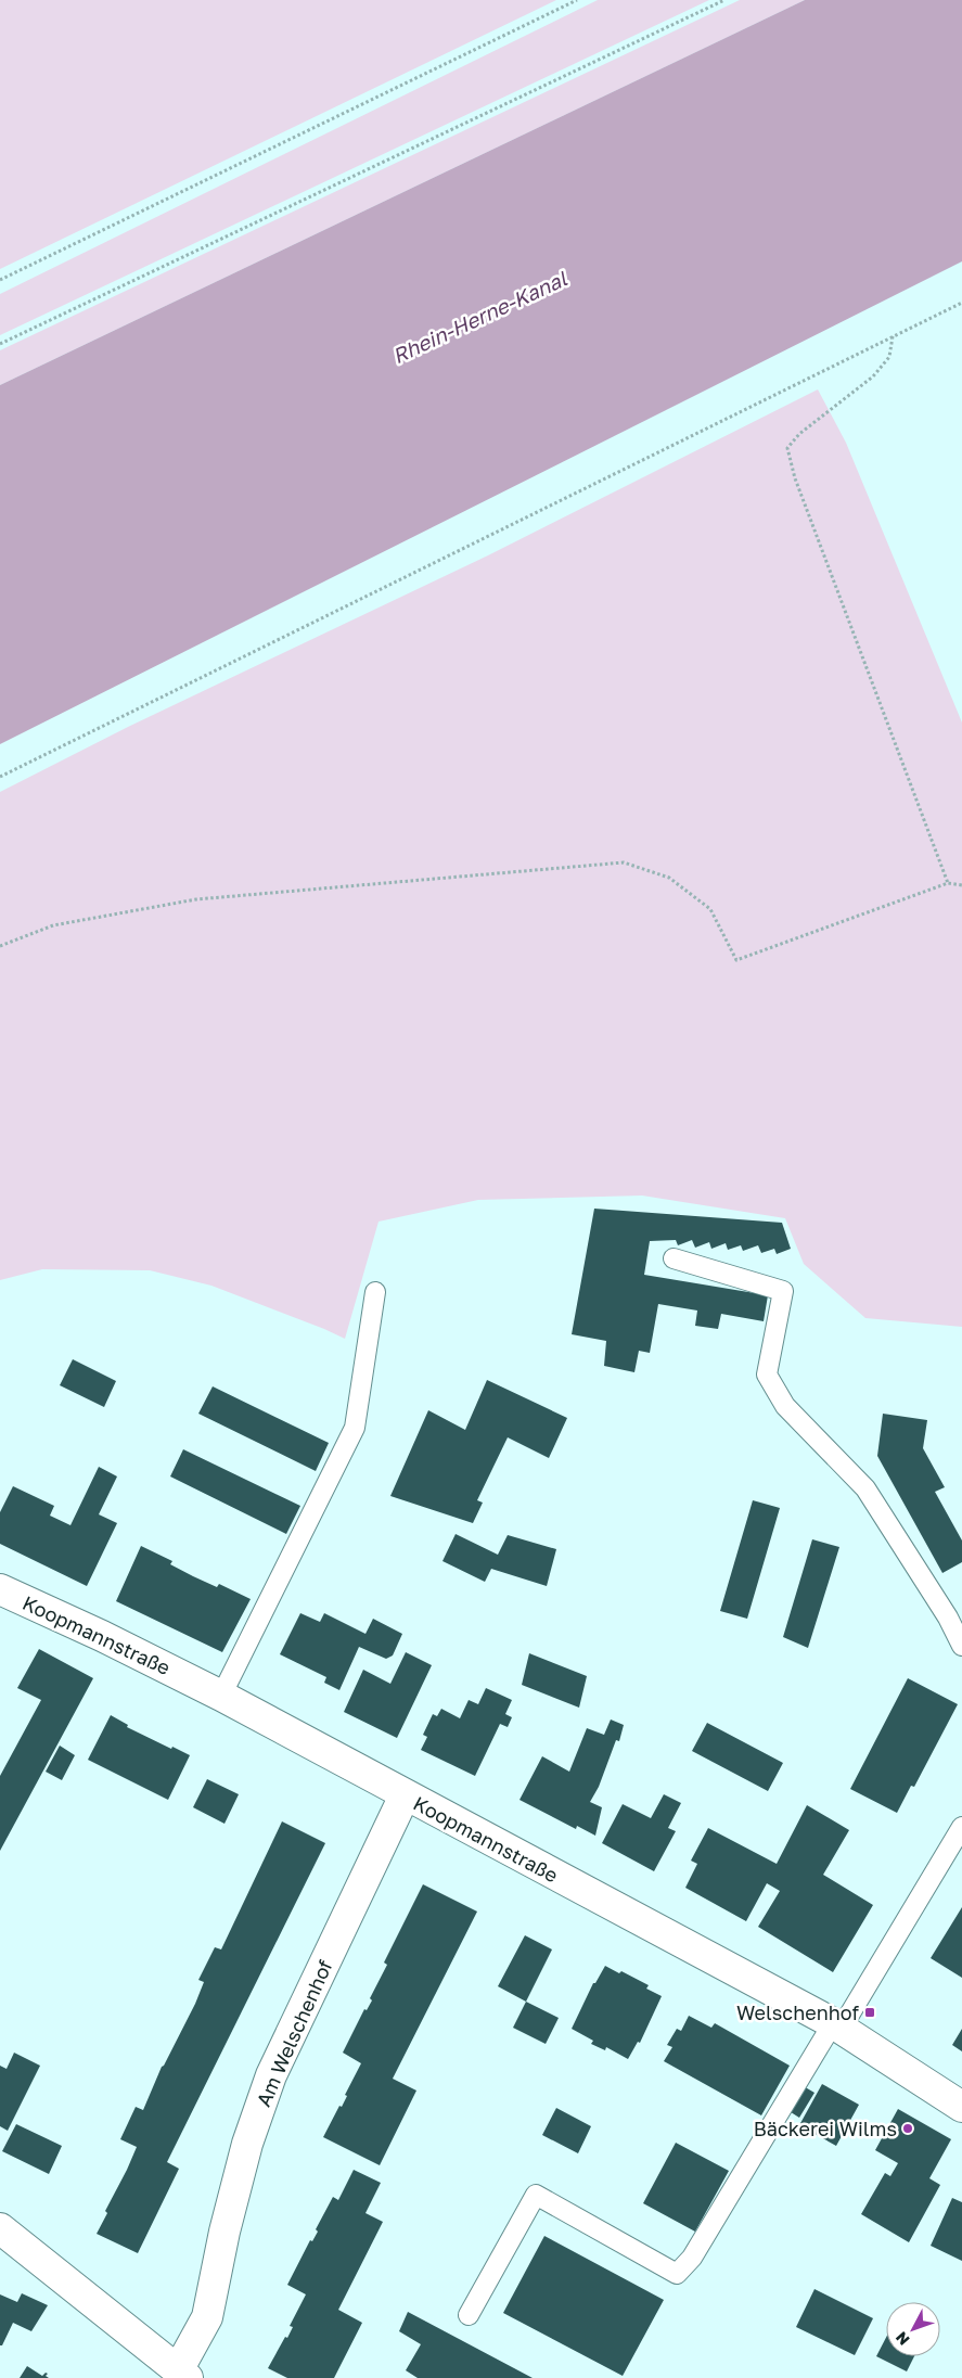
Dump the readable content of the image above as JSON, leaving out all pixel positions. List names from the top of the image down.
{
  "streets": {
    "street": ["Koopmannstraße", "Am Welschenhof"]
  },
  "crossings": [
    ["Koopmannstraße", "Am Welschenhof"]
  ],
  "water": ["Rhein-Herne-Kanal"],
  "places": {
    "transit": ["Welschenhof"],
    "other": ["Bäckerei Wilms"]
  },
  "north": "bottom left"
}
